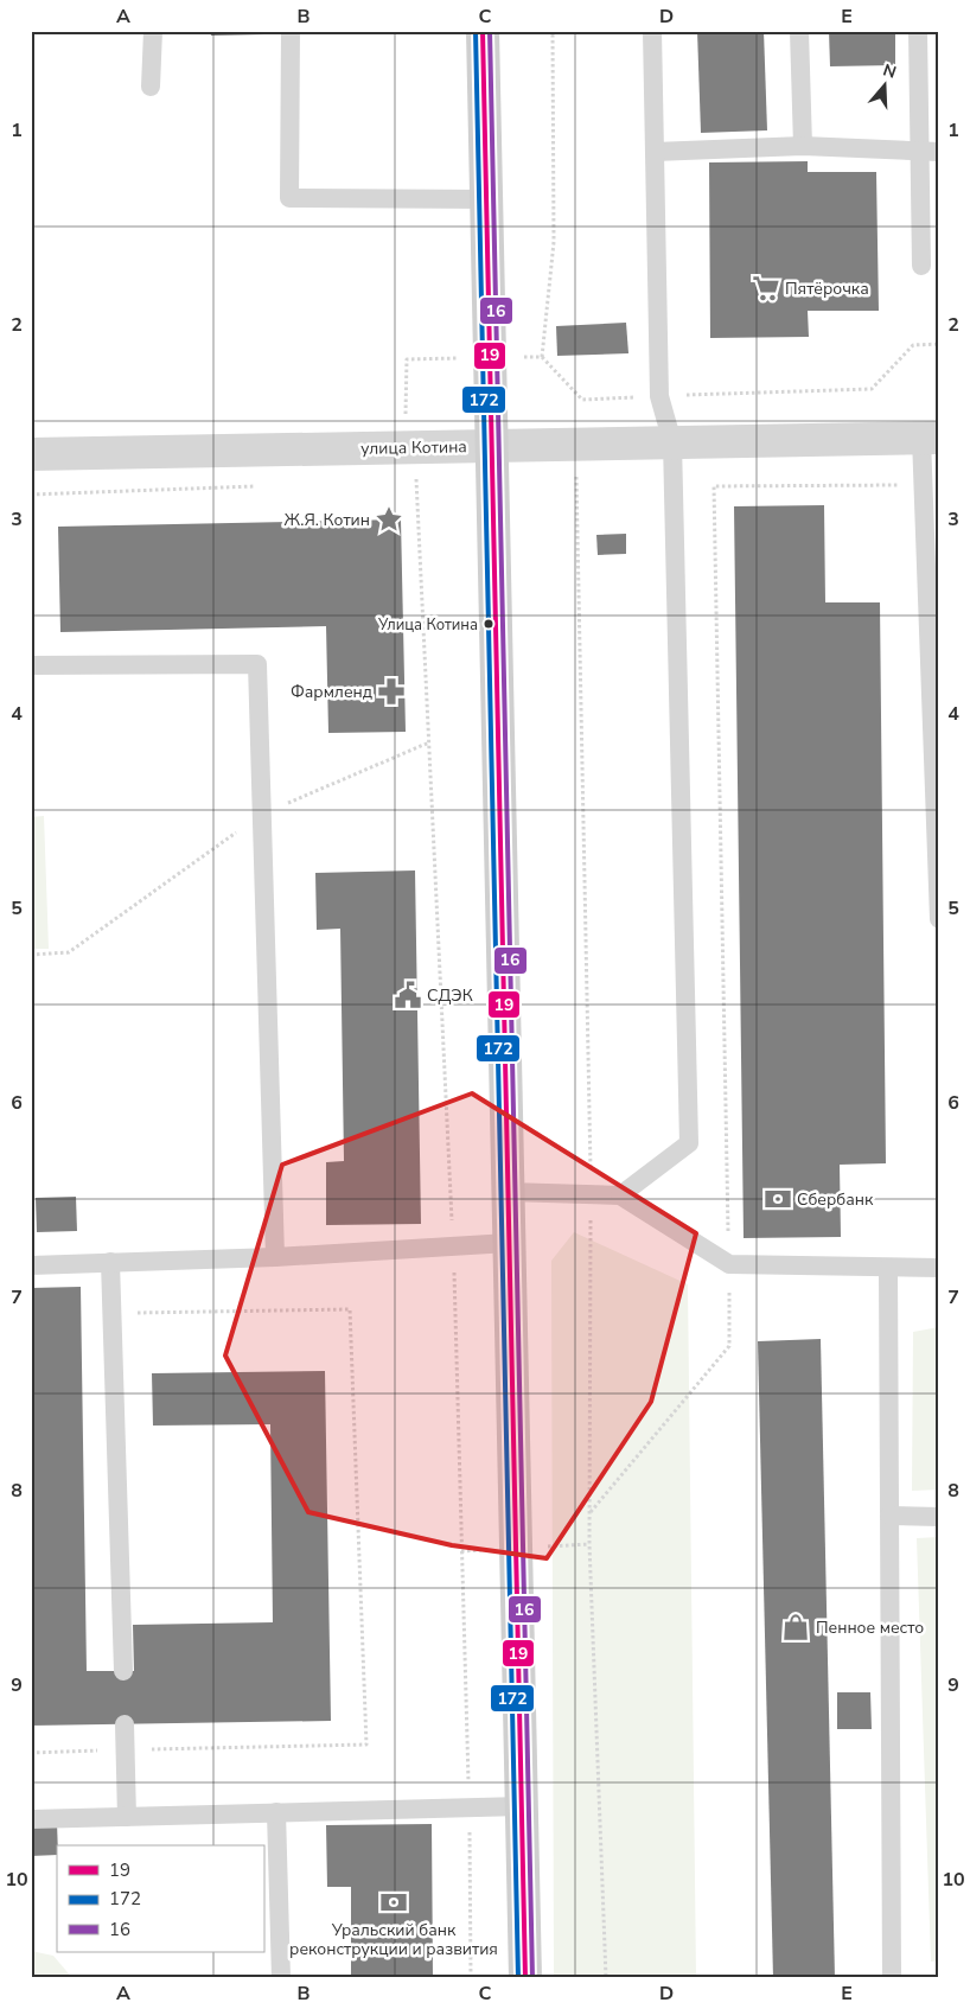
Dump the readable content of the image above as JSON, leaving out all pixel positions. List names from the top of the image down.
{
  "streets": {
    "street": ["улица Котина"]
  },
  "places": {
    "supermarket": ["Пятёрочка"],
    "place": ["Ж.Я. Котин"],
    "other": ["Улица Котина"],
    "pharmacy": ["Фармленд"],
    "public building": ["СДЭК"],
    "bank": ["Сбербанк", "Уральский банк реконструкции и развития"],
    "shop": ["Пенное место"]
  },
  "lines": ["transit line 19", "transit line 172", "transit line 16"],
  "legend": ["19", "172", "16"],
  "north": "top",
  "grid": {
    "columns": [
      "A",
      "B",
      "C",
      "D",
      "E"
    ],
    "rows": [
      "1",
      "2",
      "3",
      "4",
      "5",
      "6",
      "7",
      "8",
      "9",
      "10"
    ]
  }
}
